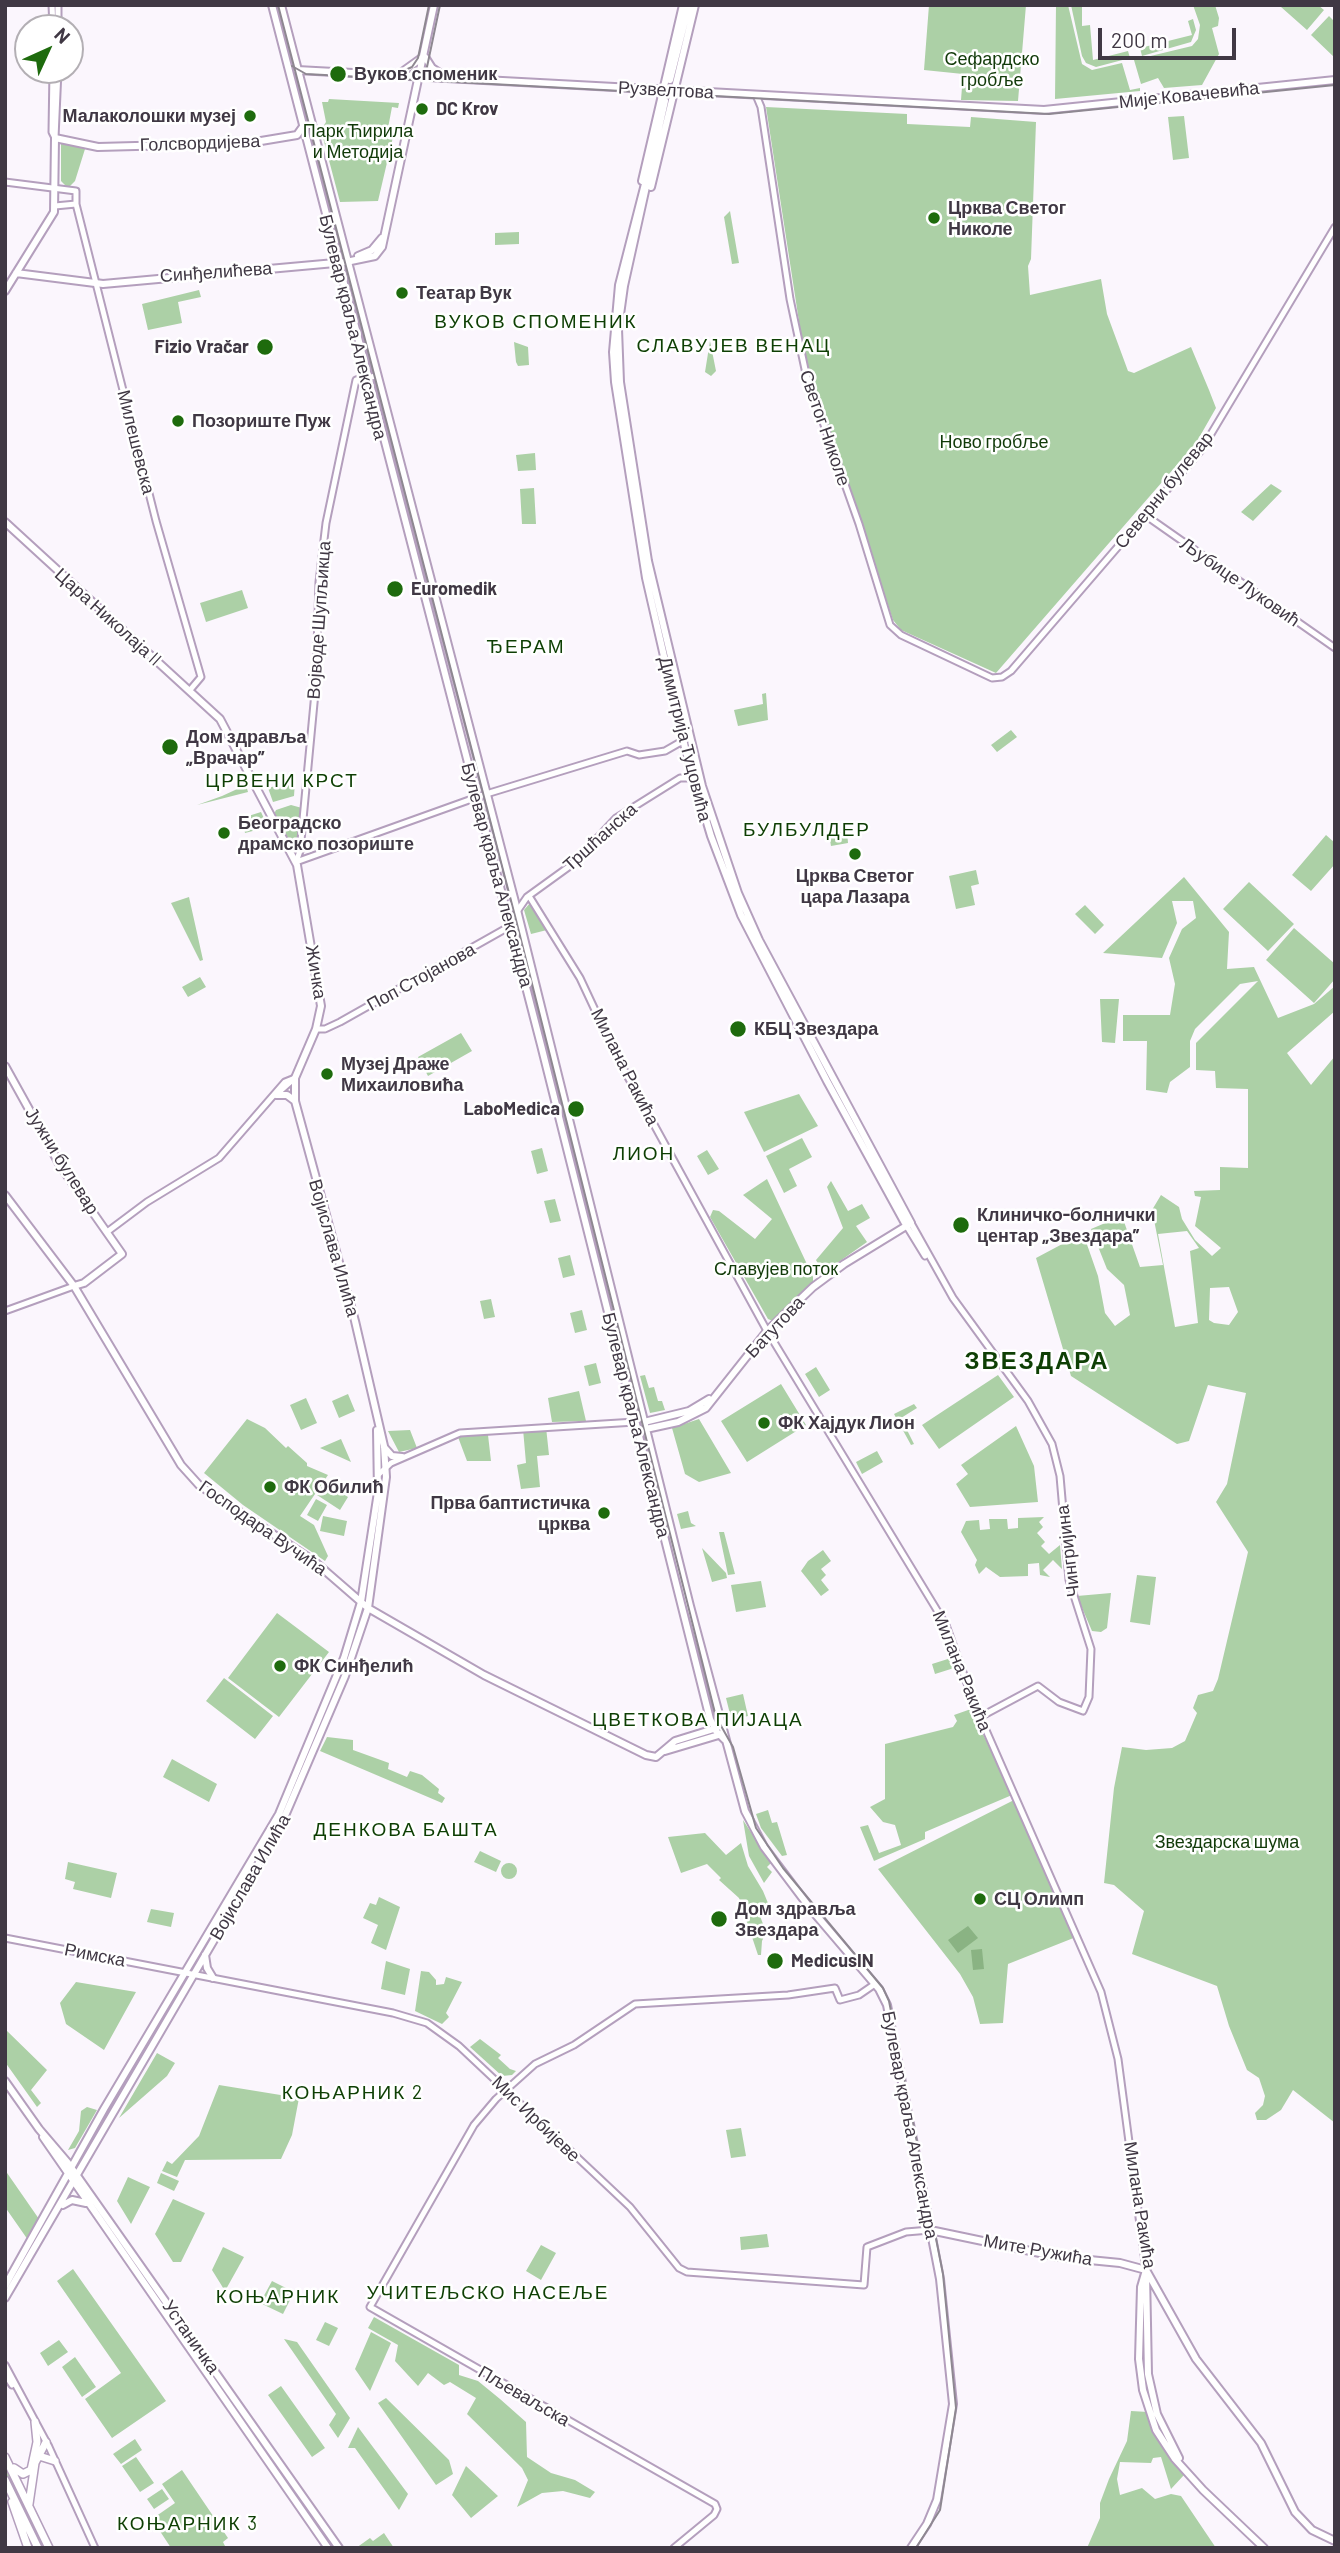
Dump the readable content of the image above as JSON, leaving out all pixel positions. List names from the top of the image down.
{
  "streets": {
    "main road": [
      "Рузвелтова",
      "Мије Ковачевића",
      "Голсвордијева",
      "Синђелићева",
      "Булевар краља Александра",
      "Цара Николаја II",
      "Димитрија Туцовића",
      "Жичка",
      "Милана Ракића",
      "Јужни булевар",
      "Војислава Илића",
      "Батутова",
      "Господара Вучића",
      "Мите Ружића",
      "Устаничка"
    ],
    "street": [
      "Светог Николе",
      "Милешевска",
      "Северни булевар",
      "Љубице Луковић",
      "Војводе Шупљикца",
      "Тршћанска",
      "Поп Стојанова",
      "Чингријина",
      "Римска",
      "Мис Ирбијеве",
      "Пљеваљска"
    ]
  },
  "crossings": [
    ["Рузвелтова", "Мије Ковачевића"],
    ["Рузвелтова", "Булевар краља Александра"],
    ["Рузвелтова", "Светог Николе"],
    ["Голсвордијева", "Булевар краља Александра"],
    ["Синђелићева", "Булевар краља Александра"],
    ["Синђелићева", "Милешевска"],
    ["Булевар краља Александра", "Војводе Шупљикца"],
    ["Булевар краља Александра", "Тршћанска"],
    ["Булевар краља Александра", "Поп Стојанова"],
    ["Булевар краља Александра", "Батутова"],
    ["Булевар краља Александра", "Господара Вучића"],
    ["Булевар краља Александра", "Мис Ирбијеве"],
    ["Булевар краља Александра", "Мите Ружића"],
    ["Светог Николе", "Северни булевар"],
    ["Милешевска", "Цара Николаја II"],
    ["Северни булевар", "Љубице Луковић"],
    ["Војводе Шупљикца", "Жичка"],
    ["Димитрија Туцовића", "Тршћанска"],
    ["Димитрија Туцовића", "Батутова"],
    ["Димитрија Туцовића", "Чингријина"],
    ["Тршћанска", "Милана Ракића"],
    ["Жичка", "Поп Стојанова"],
    ["Жичка", "Војислава Илића"],
    ["Милана Ракића", "Батутова"],
    ["Милана Ракића", "Чингријина"],
    ["Милана Ракића", "Мите Ружића"],
    ["Јужни булевар", "Господара Вучића"],
    ["Војислава Илића", "Господара Вучића"],
    ["Војислава Илића", "Римска"],
    ["Војислава Илића", "Мис Ирбијеве"],
    ["Војислава Илића", "Устаничка"],
    ["Римска", "Мис Ирбијеве"],
    ["Мис Ирбијеве", "Мите Ружића"],
    ["Мис Ирбијеве", "Пљеваљска"]
  ],
  "districts": [
    "ВУКОВ СПОМЕНИК",
    "СЛАВУЈЕВ ВЕНАЦ",
    "ЂЕРАМ",
    "ЦРВЕНИ КРСТ",
    "БУЛБУЛДЕР",
    "ЛИОН",
    "ЗВЕЗДАРА",
    "ЦВЕТКОВА ПИЈАЦА",
    "ДЕНКОВА БАШТА",
    "КОЊАРНИК 2",
    "УЧИТЕЉСКО НАСЕЉЕ",
    "КОЊАРНИК",
    "КОЊАРНИК 3"
  ],
  "parks": [
    "Сефардско гробље",
    "Парк Ћирила и Методија",
    "Ново гробље",
    "Славујев поток",
    "Звездарска шума"
  ],
  "places": [
    "Вуков споменик",
    "DC Krov",
    "Малаколошки музеј",
    "Црква Светог Николе",
    "Театар Вук",
    "Fizio Vračar",
    "Позориште Пуж",
    "Euromedik",
    "Дом здравља „Врачар”",
    "Београдско драмско позориште",
    "Црква Светог цара Лазара",
    "КБЦ Звездара",
    "Музеј Драже Михаиловића",
    "LaboMedica",
    "Клиничко-болнички центар „Звездара”",
    "ФК Хајдук Лион",
    "ФК Обилић",
    "Прва баптистичка црква",
    "ФК Синђелић",
    "СЦ Олимп",
    "Дом здравља Звездара",
    "MedicusIN"
  ],
  "scale_bar": "200 m",
  "north": "top right"
}
